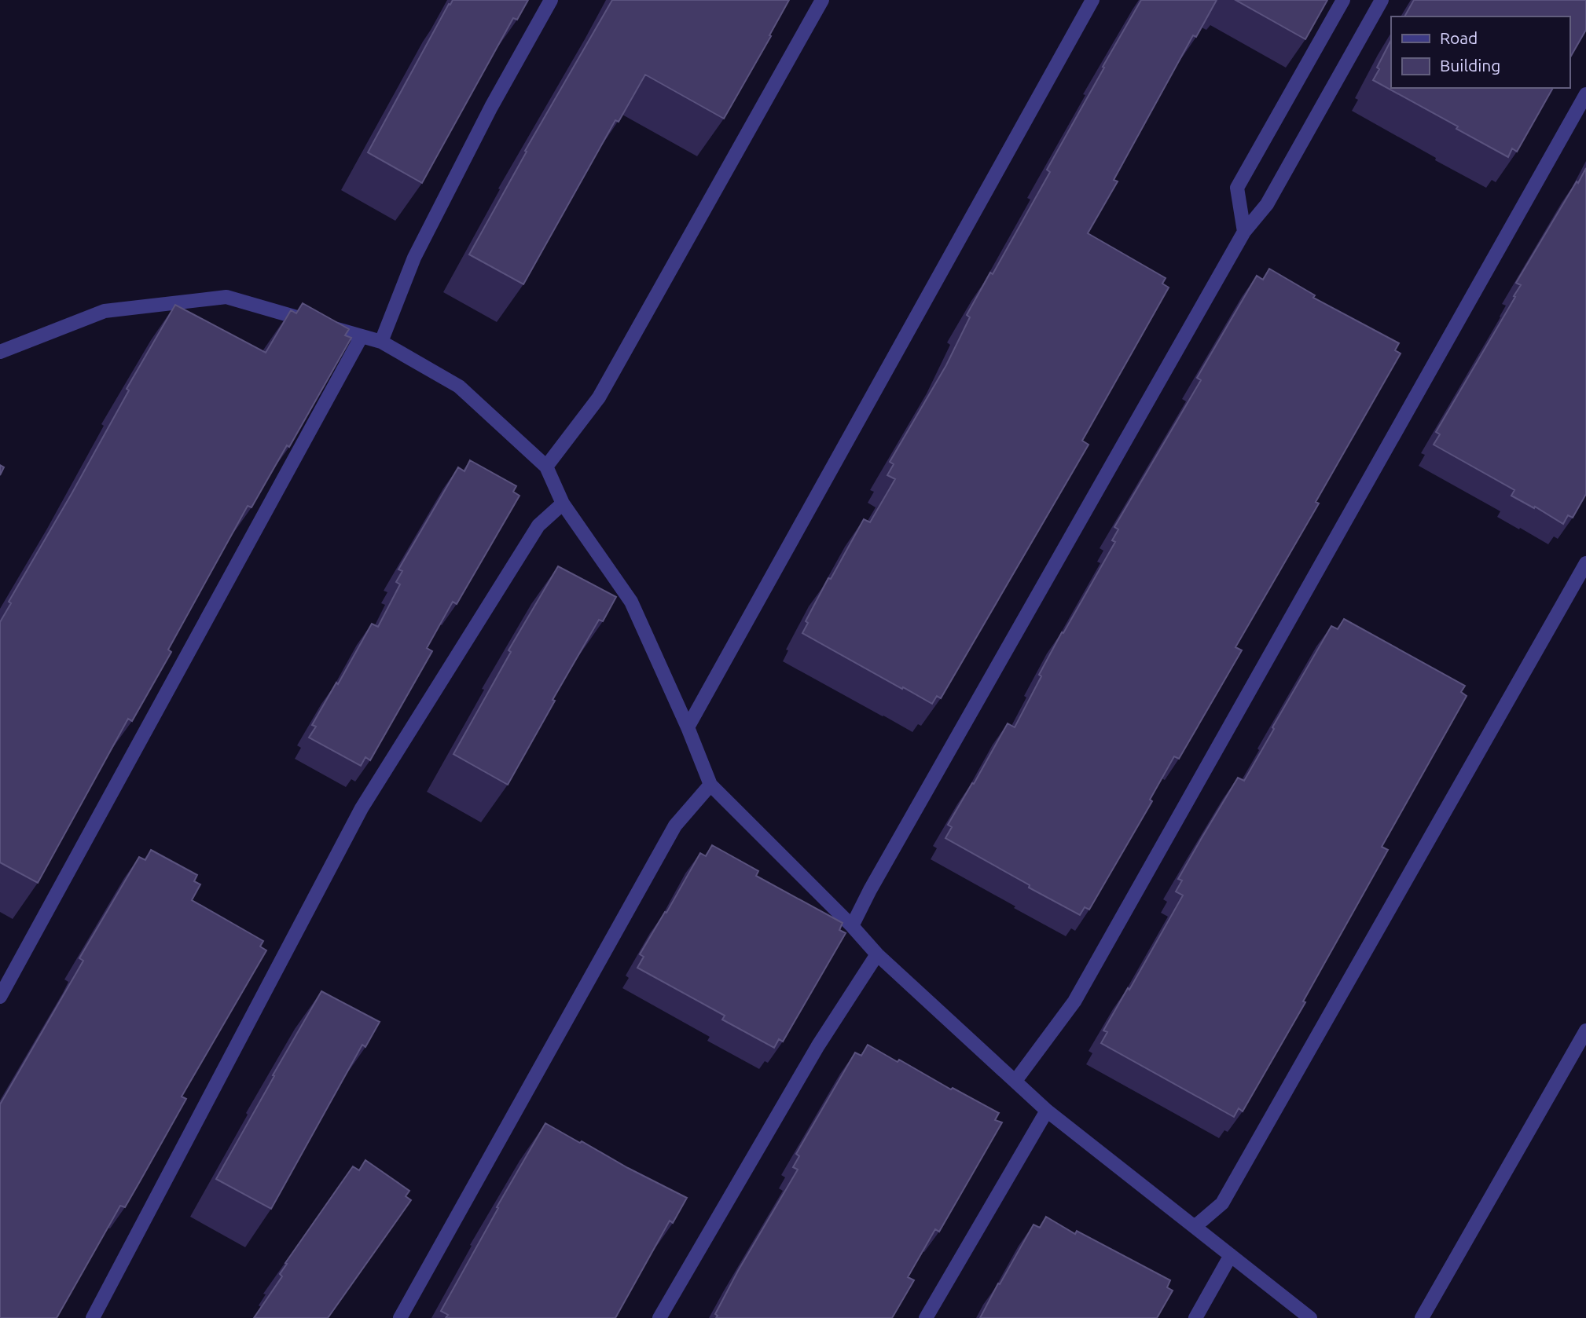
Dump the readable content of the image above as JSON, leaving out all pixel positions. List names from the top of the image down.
{
  "legend": ["Road", "Building"]
}
